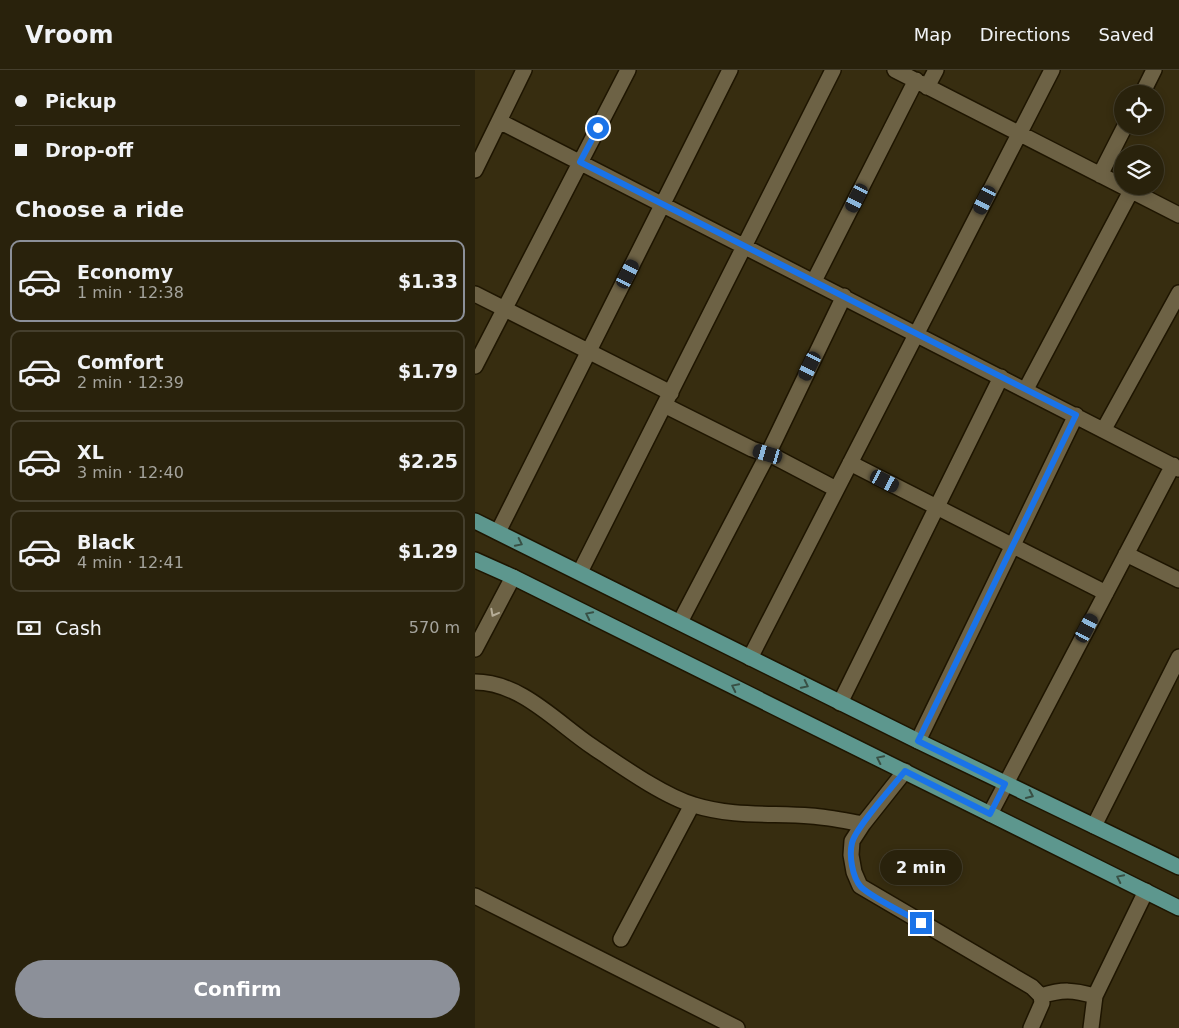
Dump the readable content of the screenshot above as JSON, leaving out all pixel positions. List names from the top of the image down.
{
  "page": {
    "header": "Vroom",
    "nav": ["Map", "Directions", "Saved"],
    "banner": ["Pickup", "Drop-off"],
    "heading": "Choose a ride",
    "list": [
      {
        "name": "Economy",
        "note": "1 min · 12:38",
        "value": "$1.33"
      },
      {
        "name": "Comfort",
        "note": "2 min · 12:39",
        "value": "$1.79"
      },
      {
        "name": "XL",
        "note": "3 min · 12:40",
        "value": "$2.25"
      },
      {
        "name": "Black",
        "note": "4 min · 12:41",
        "value": "$1.29"
      }
    ],
    "pay": ["Cash", "570 m"],
    "bubble": "2 min",
    "buttons": "Confirm"
  }
}
